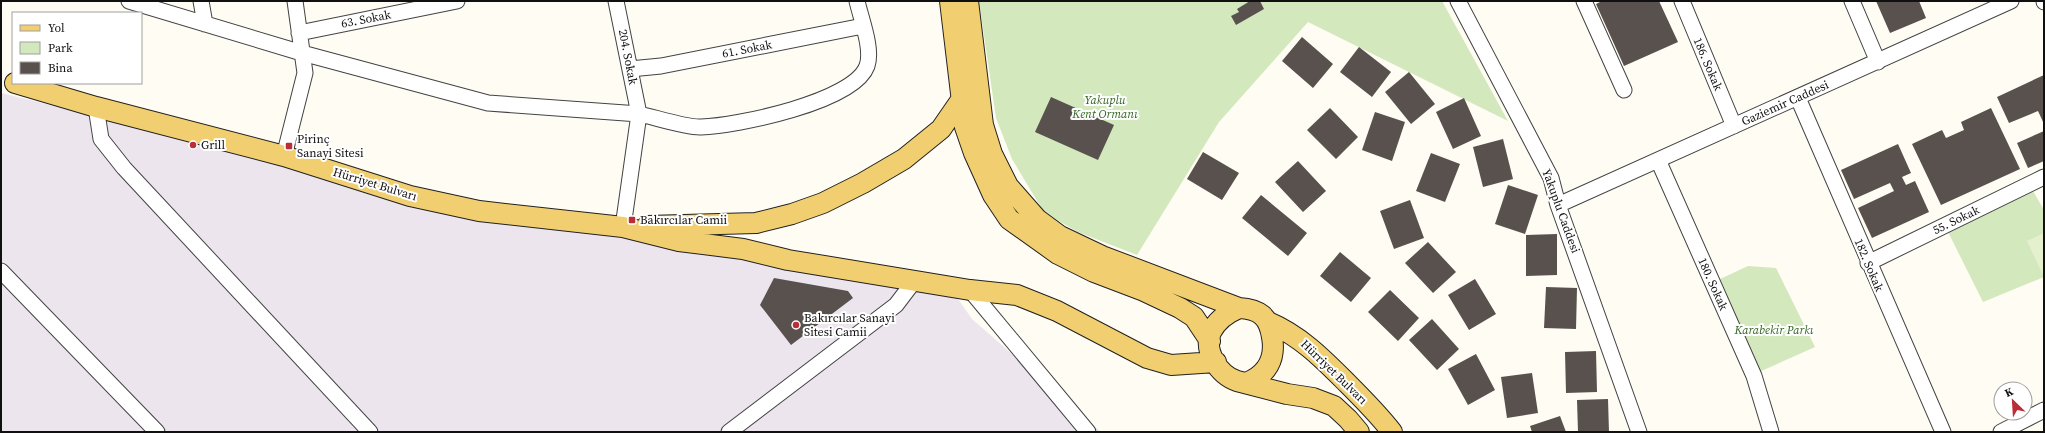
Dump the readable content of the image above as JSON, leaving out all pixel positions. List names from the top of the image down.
{
  "streets": {
    "main road": ["Hürriyet Bulvarı"],
    "street": [
      "63. Sokak",
      "61. Sokak",
      "204. Sokak",
      "186. Sokak",
      "Gaziemir Caddesi",
      "Yakuplu Caddesi",
      "55. Sokak",
      "182. Sokak",
      "180. Sokak"
    ]
  },
  "crossings": [
    ["61. Sokak", "204. Sokak"],
    ["204. Sokak", "Hürriyet Bulvarı"],
    ["186. Sokak", "Gaziemir Caddesi"],
    ["Gaziemir Caddesi", "Yakuplu Caddesi"],
    ["Gaziemir Caddesi", "182. Sokak"],
    ["Gaziemir Caddesi", "180. Sokak"],
    ["55. Sokak", "182. Sokak"]
  ],
  "parks": ["Yakuplu Kent Ormanı", "Karabekir Parkı"],
  "places": {
    "other": ["Grill", "Bakırcılar Sanayi Sitesi Camii"],
    "transit": ["Pirinç Sanayi Sitesi", "Bakırcılar Camii"]
  },
  "legend": ["Yol", "Park", "Bina"],
  "north": "top left"
}
